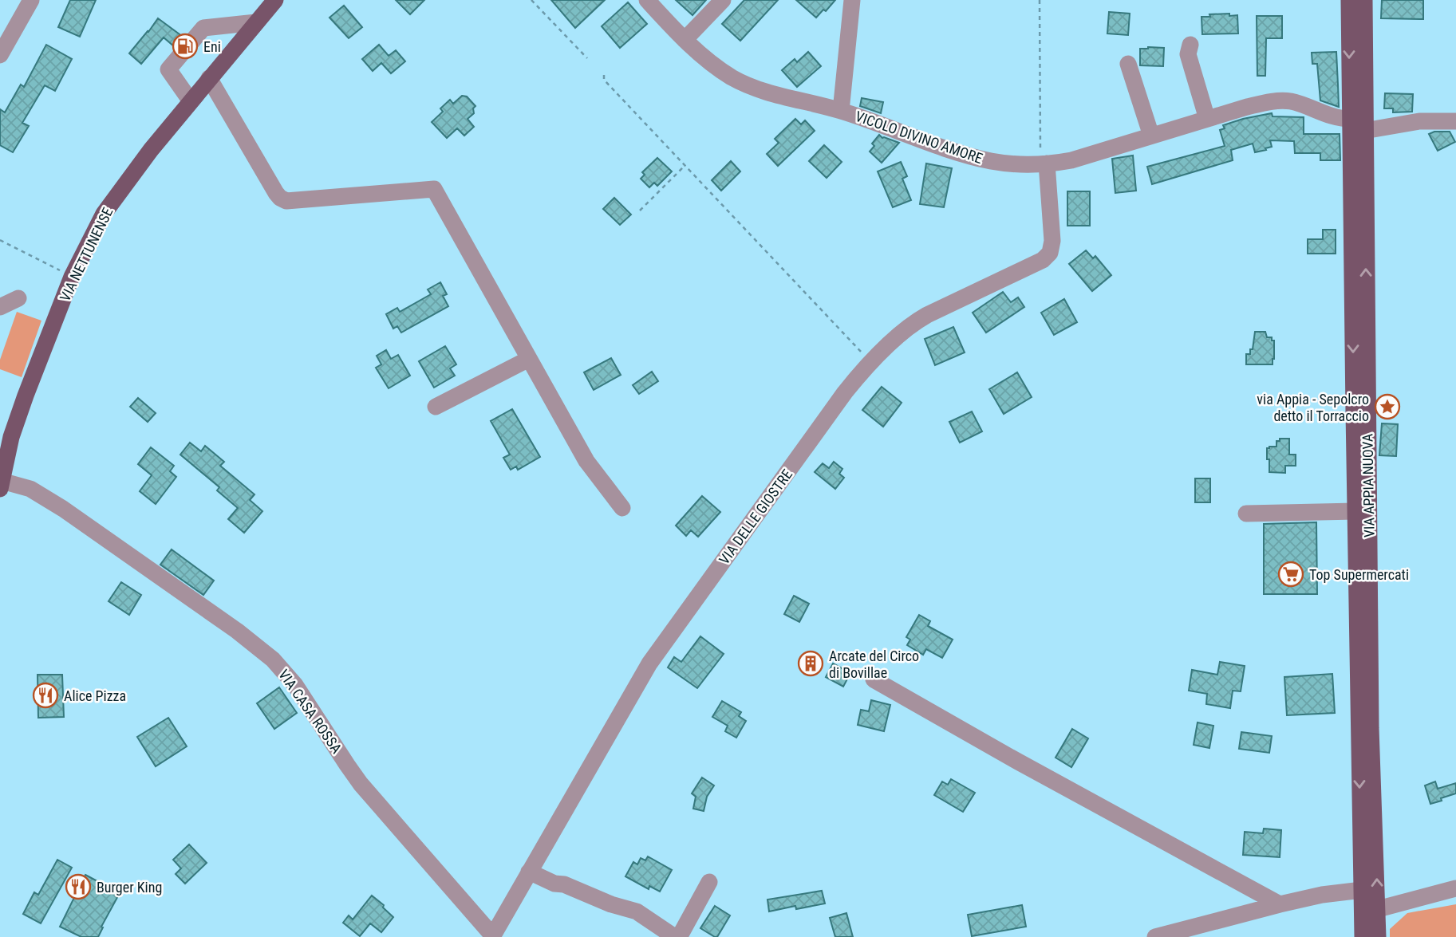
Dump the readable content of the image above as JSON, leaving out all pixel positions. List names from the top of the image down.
{
  "streets": {
    "main road": ["VIA NETTUNENSE", "VIA APPIA NUOVA"],
    "street": ["VICOLO DIVINO AMORE", "VIA DELLE GIOSTRE", "VIA CASA ROSSA"]
  },
  "crossings": [
    ["VICOLO DIVINO AMORE", "VIA APPIA NUOVA"],
    ["VICOLO DIVINO AMORE", "VIA DELLE GIOSTRE"],
    ["VIA NETTUNENSE", "VIA CASA ROSSA"],
    ["VIA DELLE GIOSTRE", "VIA CASA ROSSA"]
  ],
  "places": {
    "fuel station": ["Eni"],
    "place": ["via Appia - Sepolcro detto il Torraccio"],
    "supermarket": ["Top Supermercati"],
    "building": ["Arcate del Circo di Bovillae"],
    "restaurant": ["Alice Pizza", "Burger King"]
  }
}
